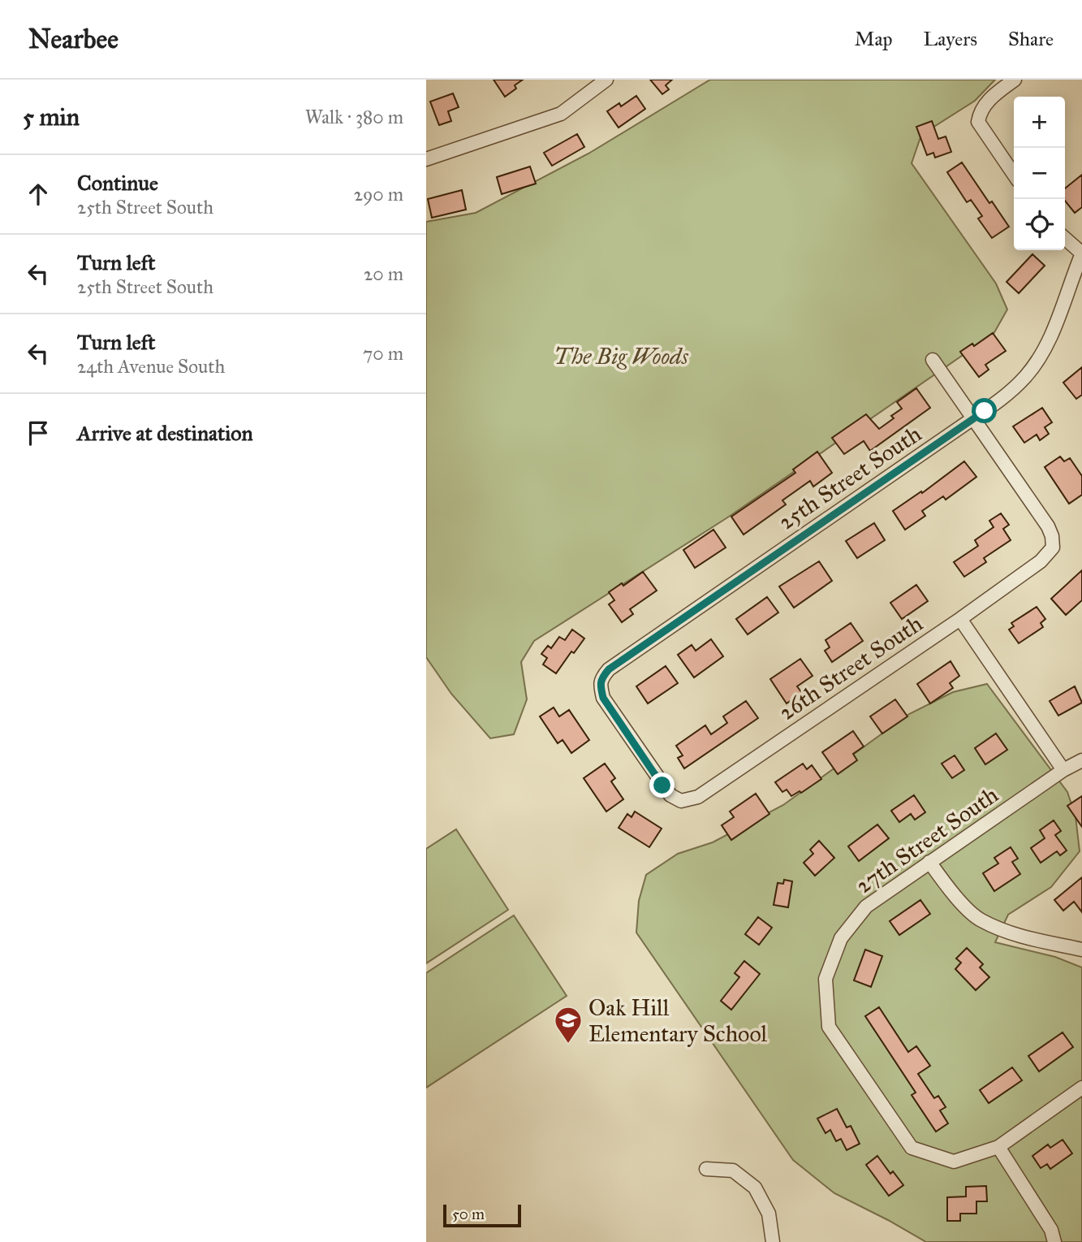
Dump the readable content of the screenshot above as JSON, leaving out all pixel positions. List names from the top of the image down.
{
  "streets": {
    "street": ["25th Street South", "26th Street South", "27th Street South"]
  },
  "crossings": [
    ["25th Street South", "26th Street South"]
  ],
  "parks": ["The Big Woods"],
  "places": {
    "school or university": ["Oak Hill Elementary School"]
  },
  "scale_bar": "50 m",
  "page": {
    "header": "Nearbee",
    "nav": ["Map", "Layers", "Share"],
    "heading": ["5 min", "Walk · 380 m"],
    "map_buttons": ["+", "−"],
    "list": [
      ["Continue", "25th Street South", "290 m"],
      ["Turn left", "25th Street South", "20 m"],
      ["Turn left", "24th Avenue South", "70 m"],
      "Arrive at destination"
    ],
    "scale": "50 m"
  }
}
